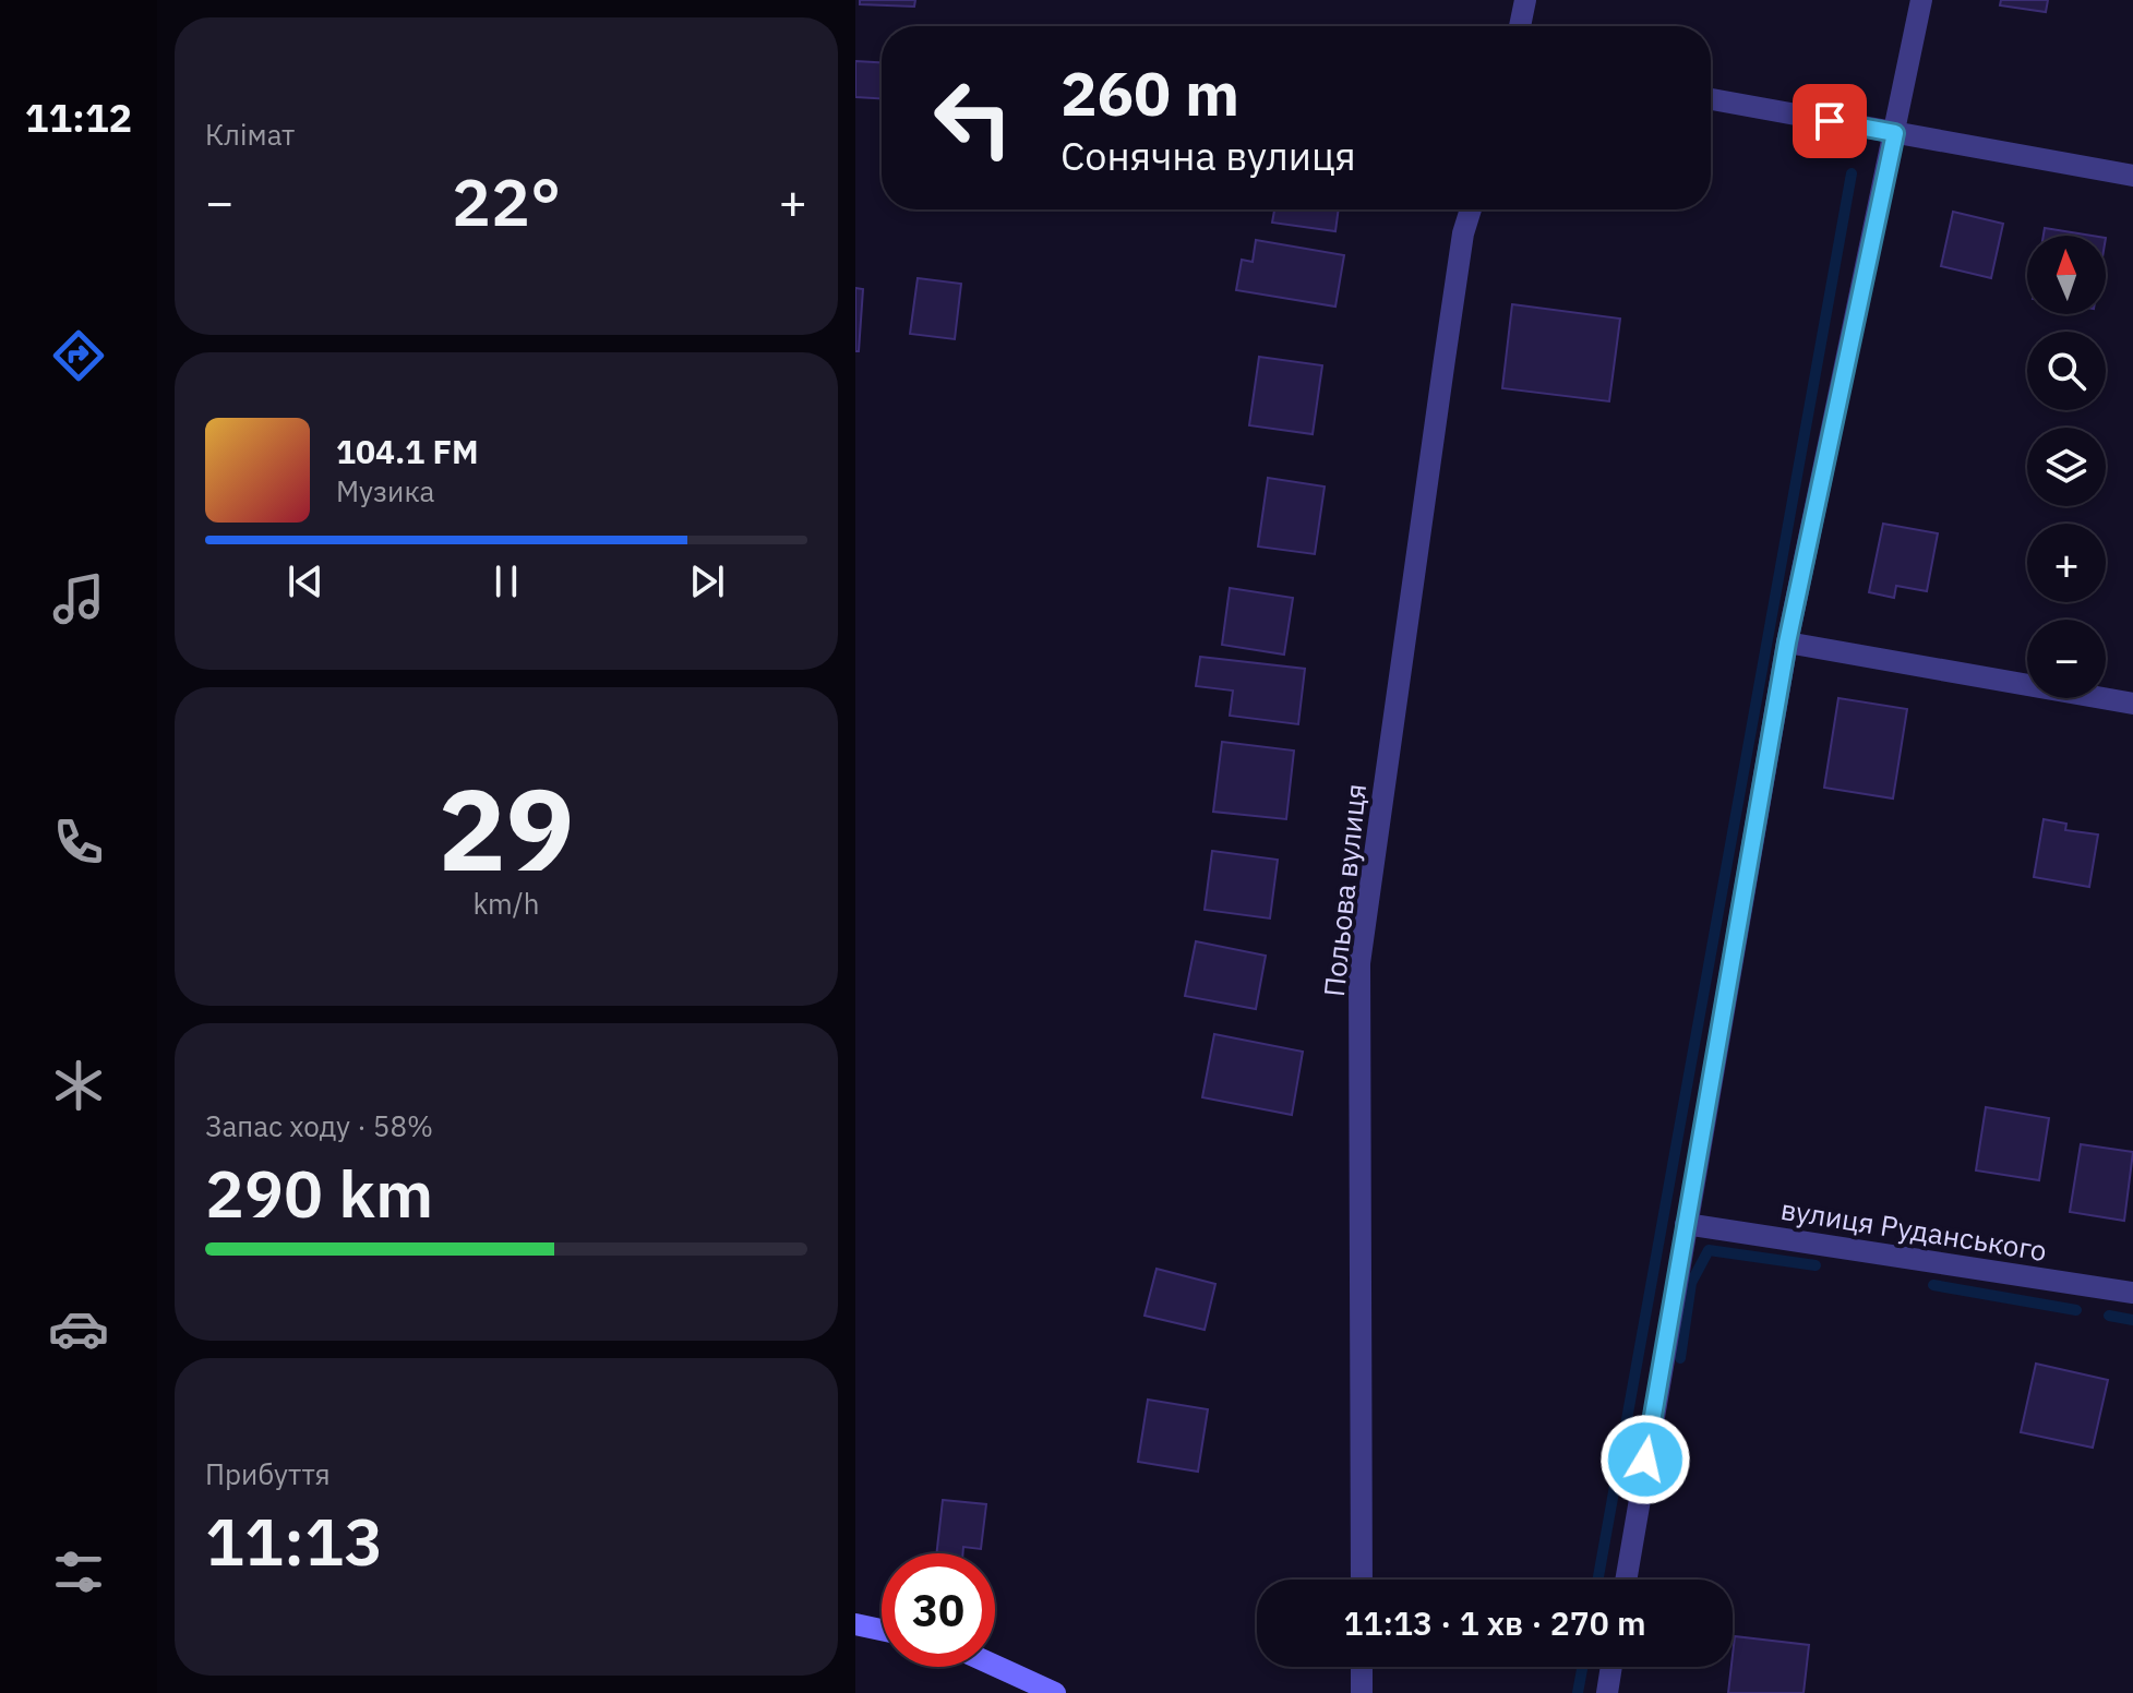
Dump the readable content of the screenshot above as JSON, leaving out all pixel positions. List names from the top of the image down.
{
  "streets": {
    "street": ["Польова вулиця", "вулиця Руданського"]
  },
  "north": "top",
  "page": {
    "tabs": "11:12",
    "tile": [
      "Клімат",
      ["29", "km/h"],
      ["Запас ходу · 58%", "290 km"],
      ["Прибуття", "11:13"]
    ],
    "turn": ["260 m", "Сонячна вулиця"],
    "heat": ["−", "22°", "+"],
    "map_buttons": ["+", "−"],
    "song": ["104.1 FM", "Музика"],
    "limit": "30",
    "trip": "11:13 · 1 хв · 270 m"
  }
}
